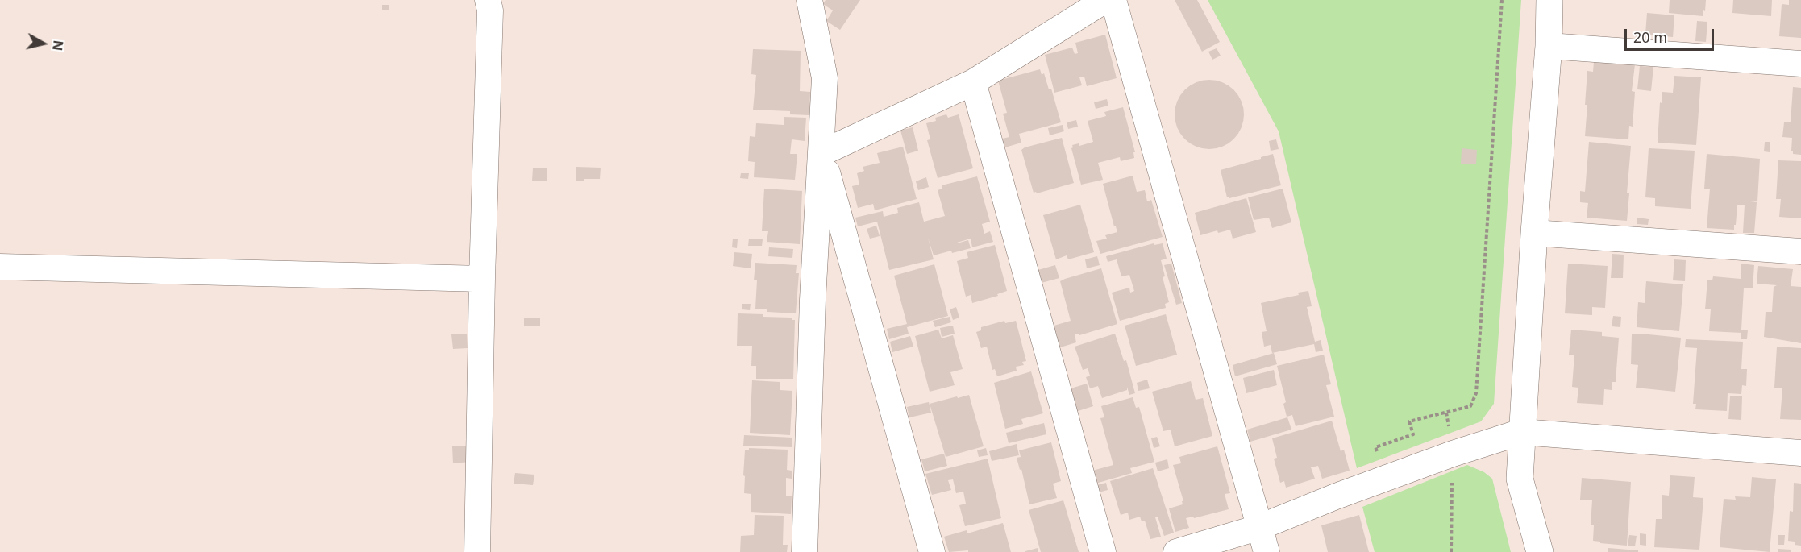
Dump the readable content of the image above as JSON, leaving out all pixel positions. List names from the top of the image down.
{
  "scale_bar": "20 m",
  "north": "right"
}
